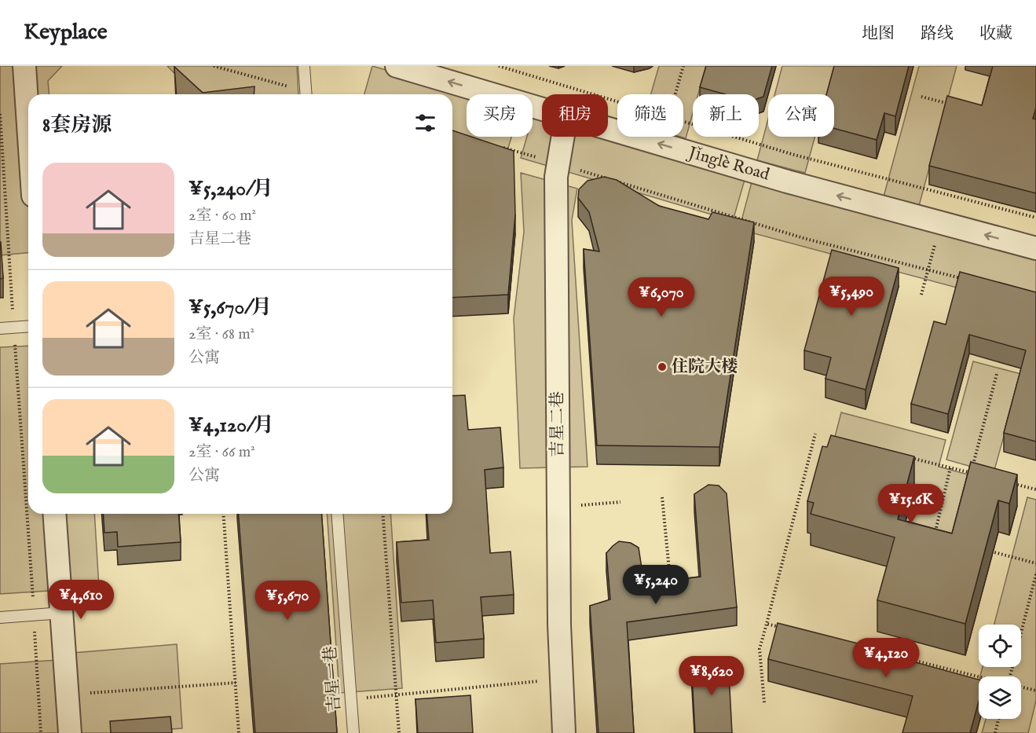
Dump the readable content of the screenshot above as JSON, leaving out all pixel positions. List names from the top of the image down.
{
  "streets": {
    "street": ["Jǐnglè Road", "吉星二巷"],
    "lane": ["吉星一巷"]
  },
  "one_way": ["Jǐnglè Road"],
  "places": ["住院大楼"],
  "page": {
    "header": "Keyplace",
    "nav": ["地图", "路线", "收藏"],
    "chip": [
      "买房",
      "租房",
      "筛选",
      "新上",
      "公寓"
    ],
    "heading": "8套房源",
    "list": [
      {
        "name": "¥5,240/月",
        "note": "2室 · 60 m² · 吉星二巷"
      },
      {
        "name": "¥5,670/月",
        "note": "2室 · 68 m² · 公寓"
      },
      {
        "name": "¥4,120/月",
        "note": "2室 · 66 m² · 公寓"
      }
    ],
    "price": [
      "¥5,490",
      "¥6,070",
      "¥15.6K",
      "¥5,240",
      "¥4,610",
      "¥5,670",
      "¥4,120",
      "¥8,620"
    ]
  }
}
